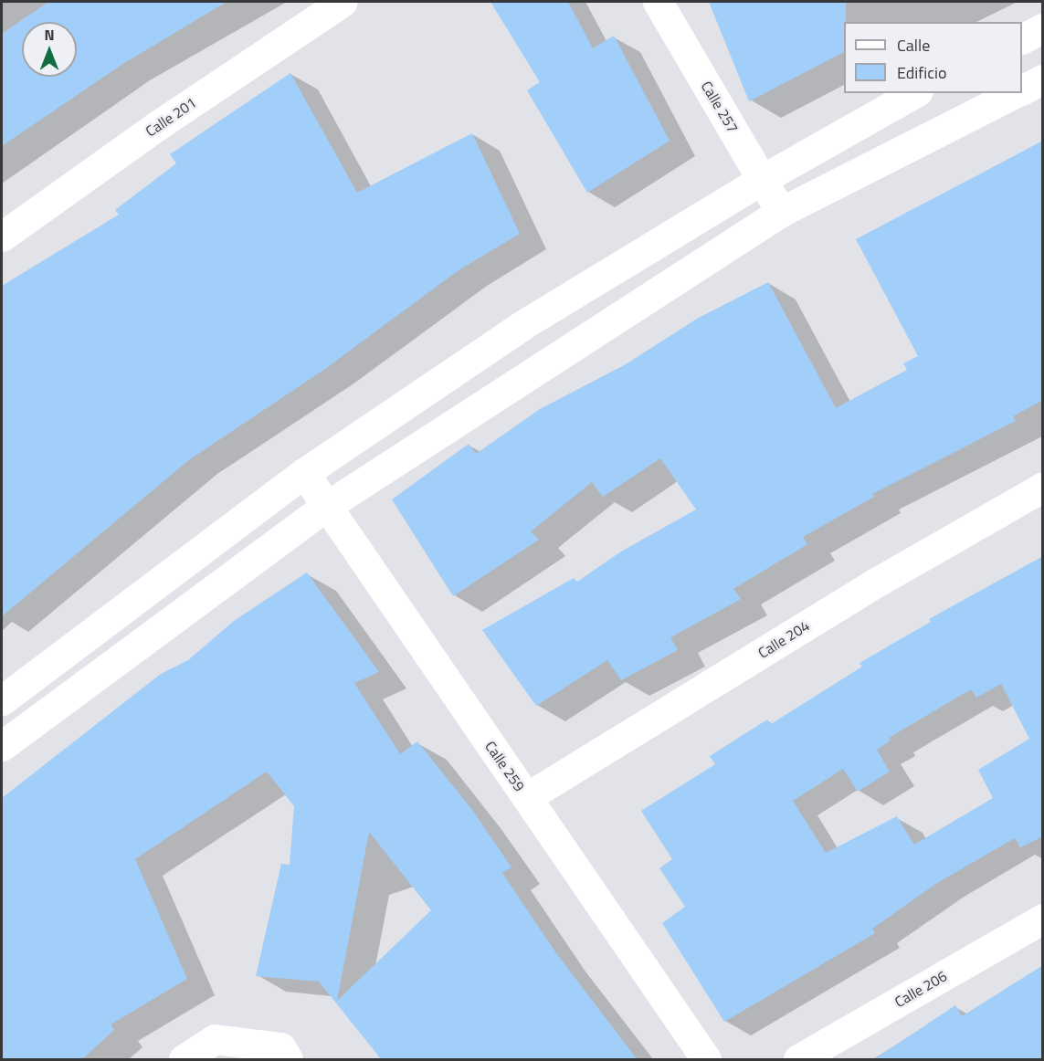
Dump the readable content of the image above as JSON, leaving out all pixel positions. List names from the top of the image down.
{
  "streets": {
    "street": [
      "Calle 257",
      "Calle 201",
      "Calle 204",
      "Calle 259",
      "Calle 206"
    ]
  },
  "crossings": [
    ["Calle 204", "Calle 259"]
  ],
  "legend": ["Calle", "Edificio"],
  "north": "top"
}
